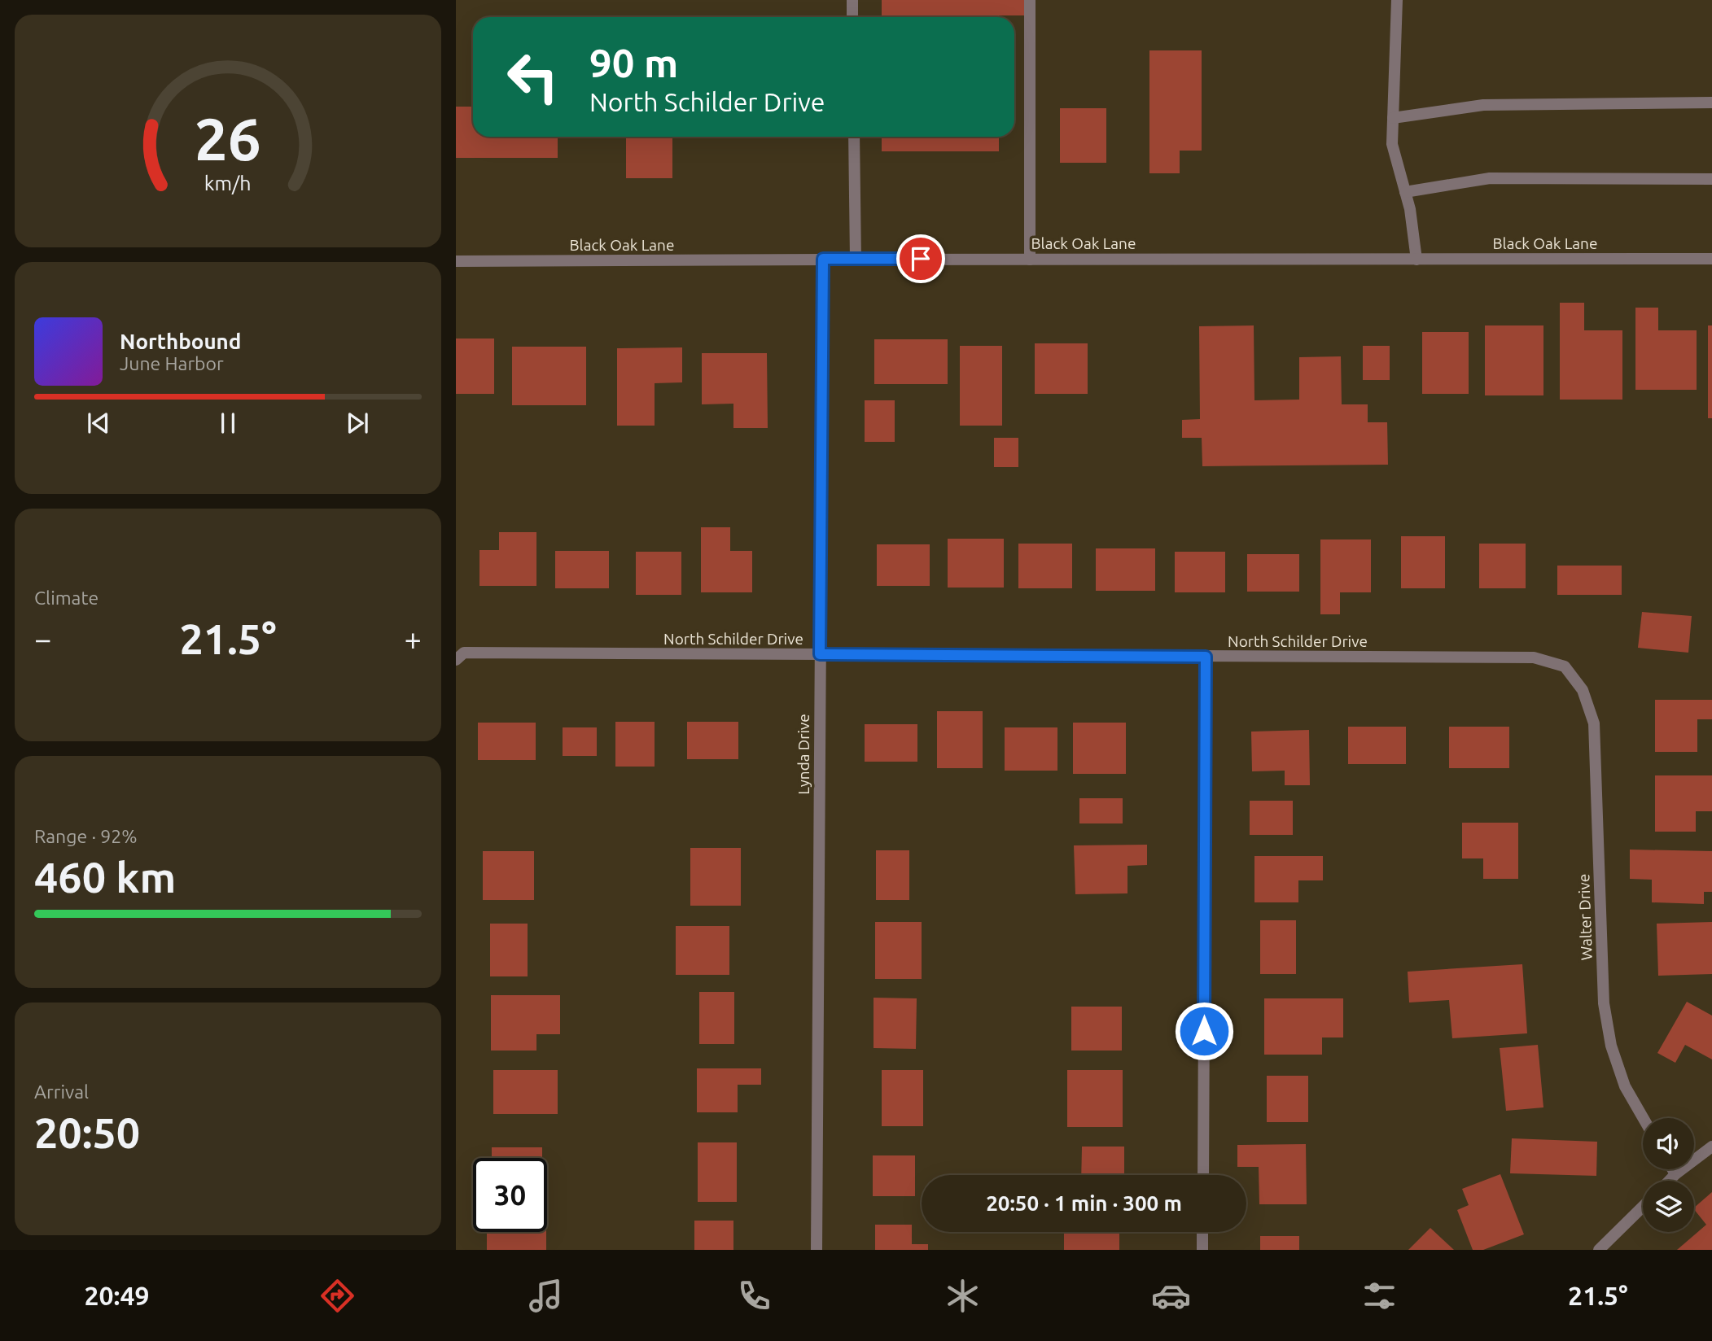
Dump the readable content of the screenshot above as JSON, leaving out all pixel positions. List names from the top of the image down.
{
  "streets": {
    "street": [
      "Black Oak Lane",
      "North Schilder Drive",
      "Lynda Drive",
      "Walter Drive"
    ]
  },
  "crossings": [
    ["Black Oak Lane", "Lynda Drive"],
    ["North Schilder Drive", "Lynda Drive"],
    ["North Schilder Drive", "Walter Drive"]
  ],
  "page": {
    "turn": ["90 m", "North Schilder Drive"],
    "song": ["Northbound", "June Harbor"],
    "tile": [
      "Climate",
      ["Range · 92%", "460 km"],
      ["Arrival", "20:50"]
    ],
    "heat": ["−", "21.5°", "+"],
    "limit": "30",
    "trip": "20:50 · 1 min · 300 m",
    "tabs": ["20:49", "21.5°"],
    "gauge": ["26", "km/h"]
  }
}
